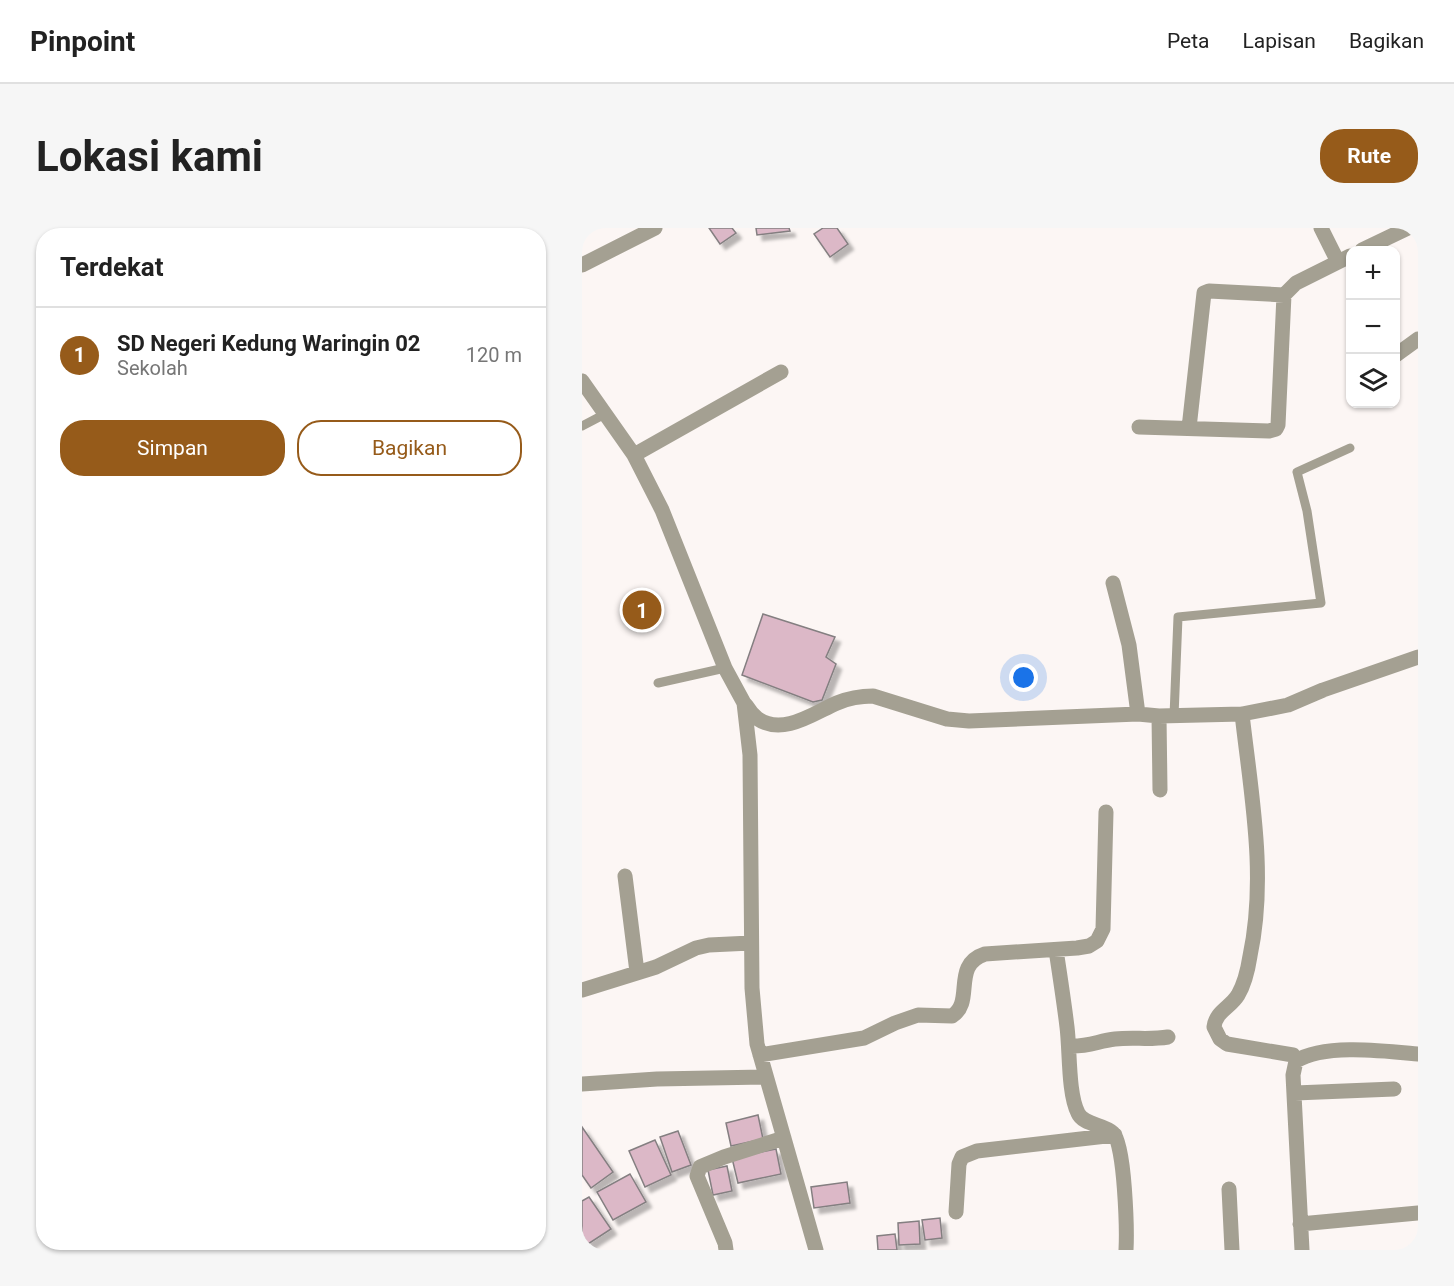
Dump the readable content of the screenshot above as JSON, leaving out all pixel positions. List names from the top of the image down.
{
  "page": {
    "header": "Pinpoint",
    "nav": ["Peta", "Lapisan", "Bagikan"],
    "buttons": [
      "Rute",
      ["Simpan", "Bagikan"]
    ],
    "title": "Lokasi kami",
    "heading": "Terdekat",
    "map_buttons": ["+", "−"],
    "list": [
      {
        "mark": "1",
        "name": "SD Negeri Kedung Waringin 02",
        "note": "Sekolah",
        "value": "120 m"
      }
    ],
    "pins": "1"
  }
}
